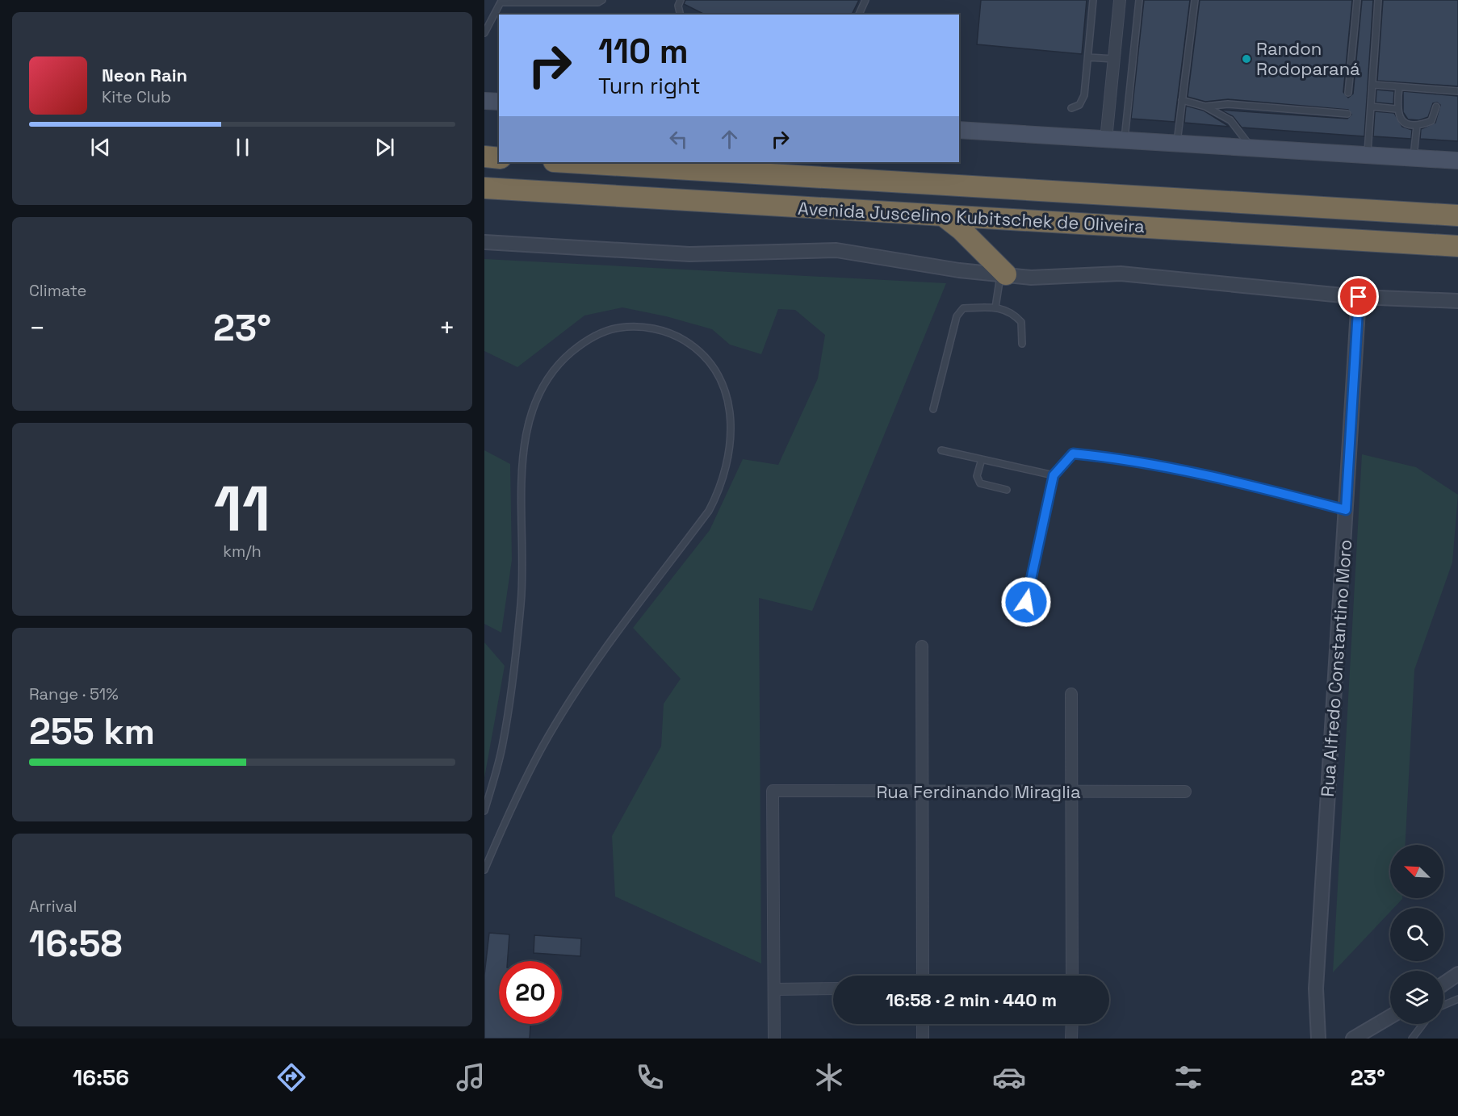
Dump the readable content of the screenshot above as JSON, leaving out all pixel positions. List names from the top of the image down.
{
  "streets": {
    "highway": ["Avenida Juscelino Kubitschek de Oliveira"],
    "street": ["Rua Alfredo Constantino Moro", "Rua Ferdinando Miraglia"]
  },
  "places": ["Randon Rodoparaná"],
  "north": "top left",
  "page": {
    "turn": ["110 m", "Turn right"],
    "song": ["Neon Rain", "Kite Club"],
    "tile": [
      "Climate",
      ["11", "km/h"],
      ["Range · 51%", "255 km"],
      ["Arrival", "16:58"]
    ],
    "heat": ["−", "23°", "+"],
    "limit": "20",
    "trip": "16:58 · 2 min · 440 m",
    "tabs": ["16:56", "23°"]
  }
}
